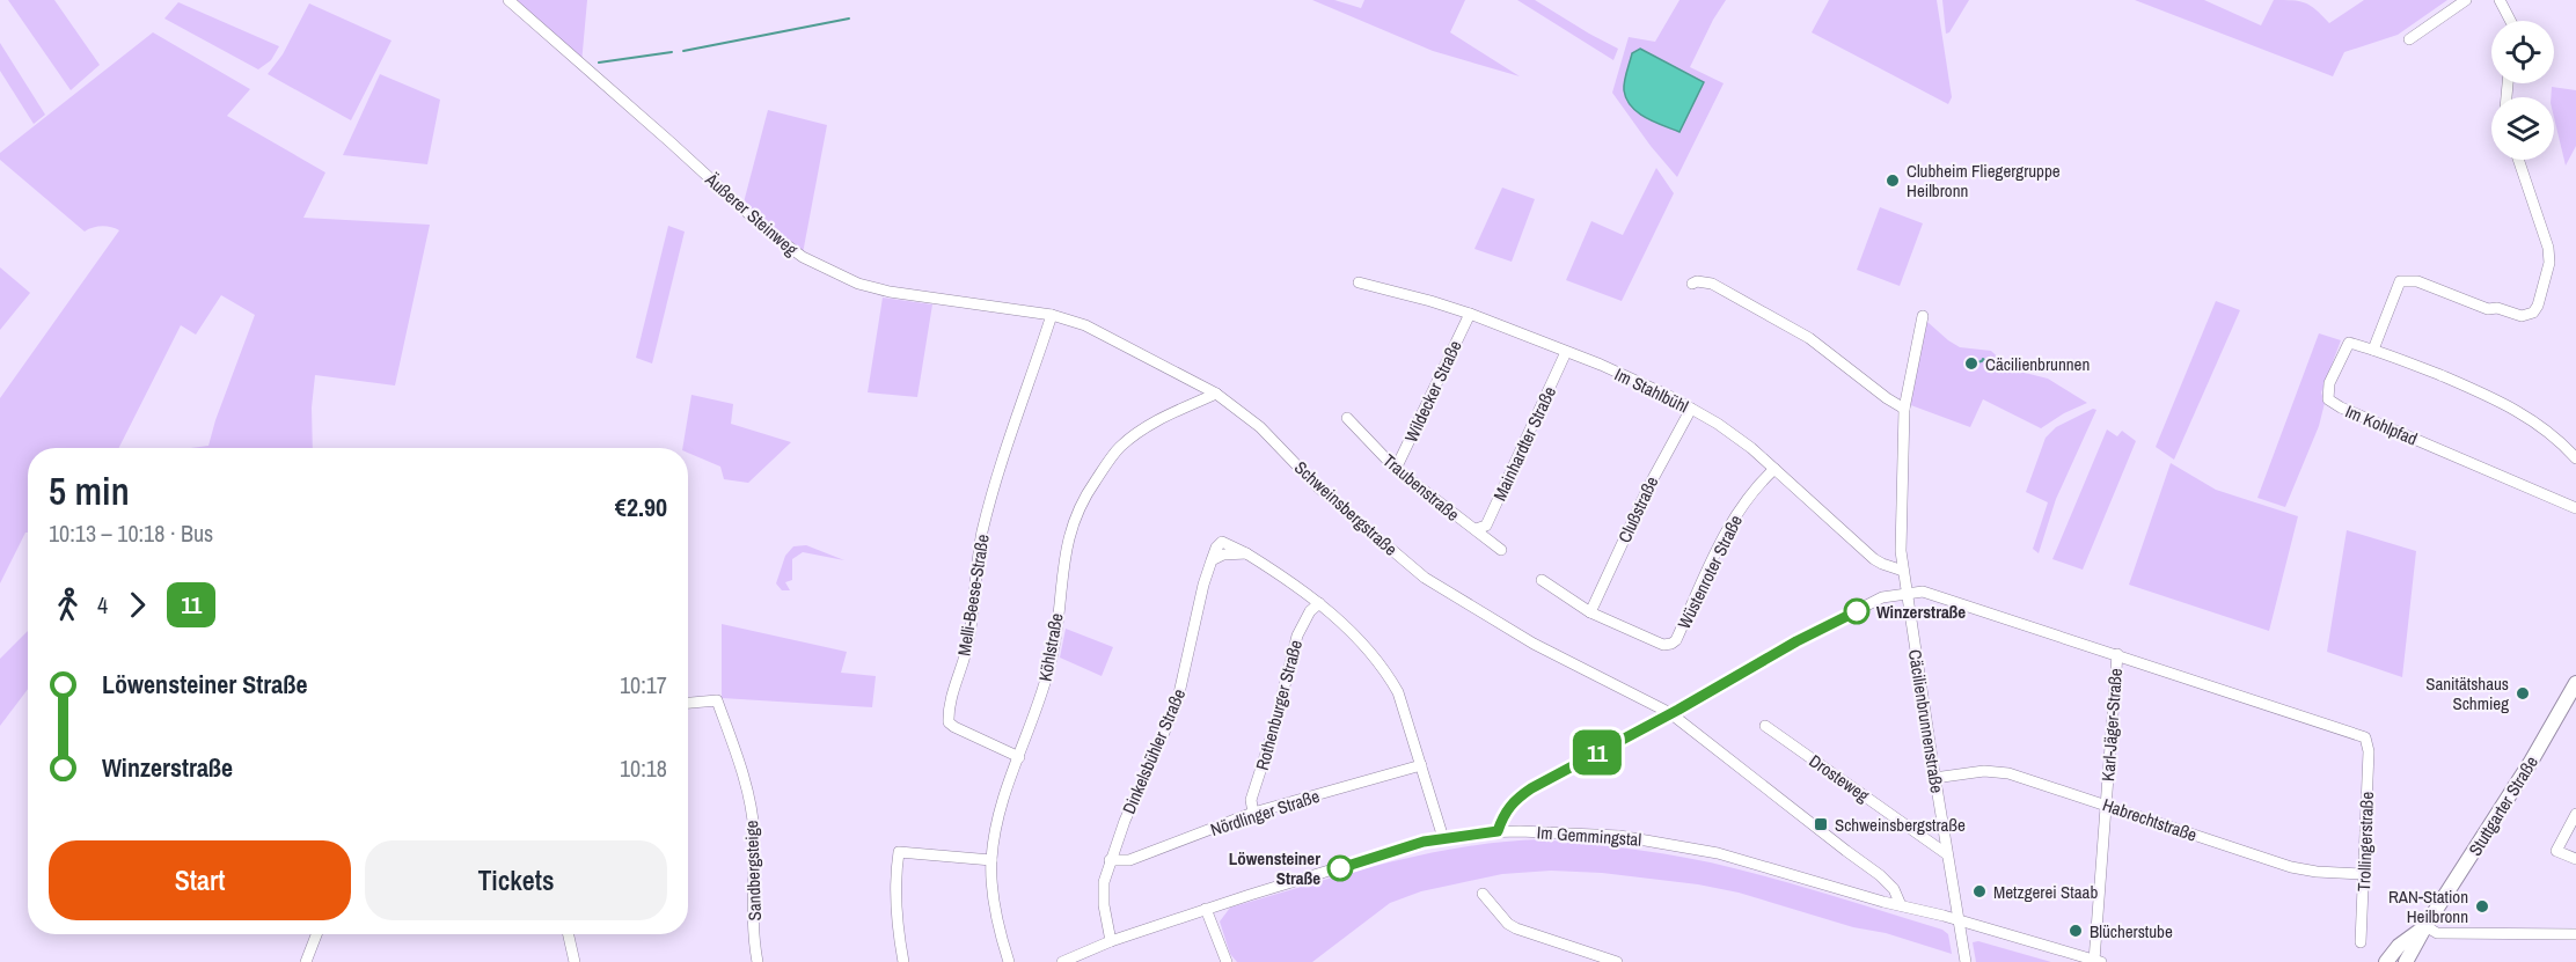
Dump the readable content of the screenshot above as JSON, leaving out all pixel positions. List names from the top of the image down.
{
  "streets": {
    "main road": ["Stuttgarter Straße"],
    "street": [
      "Äußerer Steinweg",
      "Im Stahlbühl",
      "Wildecker Straße",
      "Im Kohlpfad",
      "Mainhardter Straße",
      "Traubenstraße",
      "Schweinsbergstraße",
      "Clußstraße",
      "Wüstenroter Straße",
      "Melli-Beese-Straße",
      "Köhlstraße",
      "Rothenburger Straße",
      "Cäcilienbrunnenstraße",
      "Karl-Jäger-Straße",
      "Dinkelsbühler Straße",
      "Drosteweg",
      "Nördlinger Straße",
      "Habrechtstraße",
      "Im Gemmingstal",
      "Trollingerstraße",
      "Sandbergsteige"
    ]
  },
  "crossings": [
    ["Äußerer Steinweg", "Schweinsbergstraße"],
    ["Äußerer Steinweg", "Melli-Beese-Straße"],
    ["Im Stahlbühl", "Wildecker Straße"],
    ["Im Stahlbühl", "Mainhardter Straße"],
    ["Im Stahlbühl", "Clußstraße"],
    ["Im Stahlbühl", "Wüstenroter Straße"],
    ["Im Stahlbühl", "Cäcilienbrunnenstraße"],
    ["Wildecker Straße", "Traubenstraße"],
    ["Mainhardter Straße", "Traubenstraße"],
    ["Schweinsbergstraße", "Melli-Beese-Straße"],
    ["Schweinsbergstraße", "Köhlstraße"],
    ["Schweinsbergstraße", "Im Gemmingstal"],
    ["Clußstraße", "Wüstenroter Straße"],
    ["Melli-Beese-Straße", "Köhlstraße"],
    ["Rothenburger Straße", "Dinkelsbühler Straße"],
    ["Rothenburger Straße", "Nördlinger Straße"],
    ["Cäcilienbrunnenstraße", "Drosteweg"],
    ["Cäcilienbrunnenstraße", "Habrechtstraße"],
    ["Cäcilienbrunnenstraße", "Im Gemmingstal"],
    ["Karl-Jäger-Straße", "Habrechtstraße"],
    ["Karl-Jäger-Straße", "Im Gemmingstal"],
    ["Karl-Jäger-Straße", "Trollingerstraße"],
    ["Dinkelsbühler Straße", "Nördlinger Straße"],
    ["Dinkelsbühler Straße", "Im Gemmingstal"],
    ["Habrechtstraße", "Trollingerstraße"]
  ],
  "places": {
    "other": [
      "Clubheim Fliegergruppe Heilbronn",
      "Cäcilienbrunnen",
      "Winzerstraße",
      "Sanitätshaus Schmieg",
      "Löwensteiner Straße",
      "Metzgerei Staab",
      "RAN-Station Heilbronn",
      "Blücherstube"
    ],
    "transit": ["Schweinsbergstraße"]
  },
  "lines": ["bus line 11"],
  "page": {
    "on_map": "11",
    "heading": ["5 min", "10:13 – 10:18 · Bus", "€2.90"],
    "legs": ["4", "11"],
    "list": [
      {
        "name": "Löwensteiner Straße",
        "value": "10:17"
      },
      {
        "name": "Winzerstraße",
        "value": "10:18"
      }
    ],
    "buttons": ["Start", "Tickets"]
  }
}
